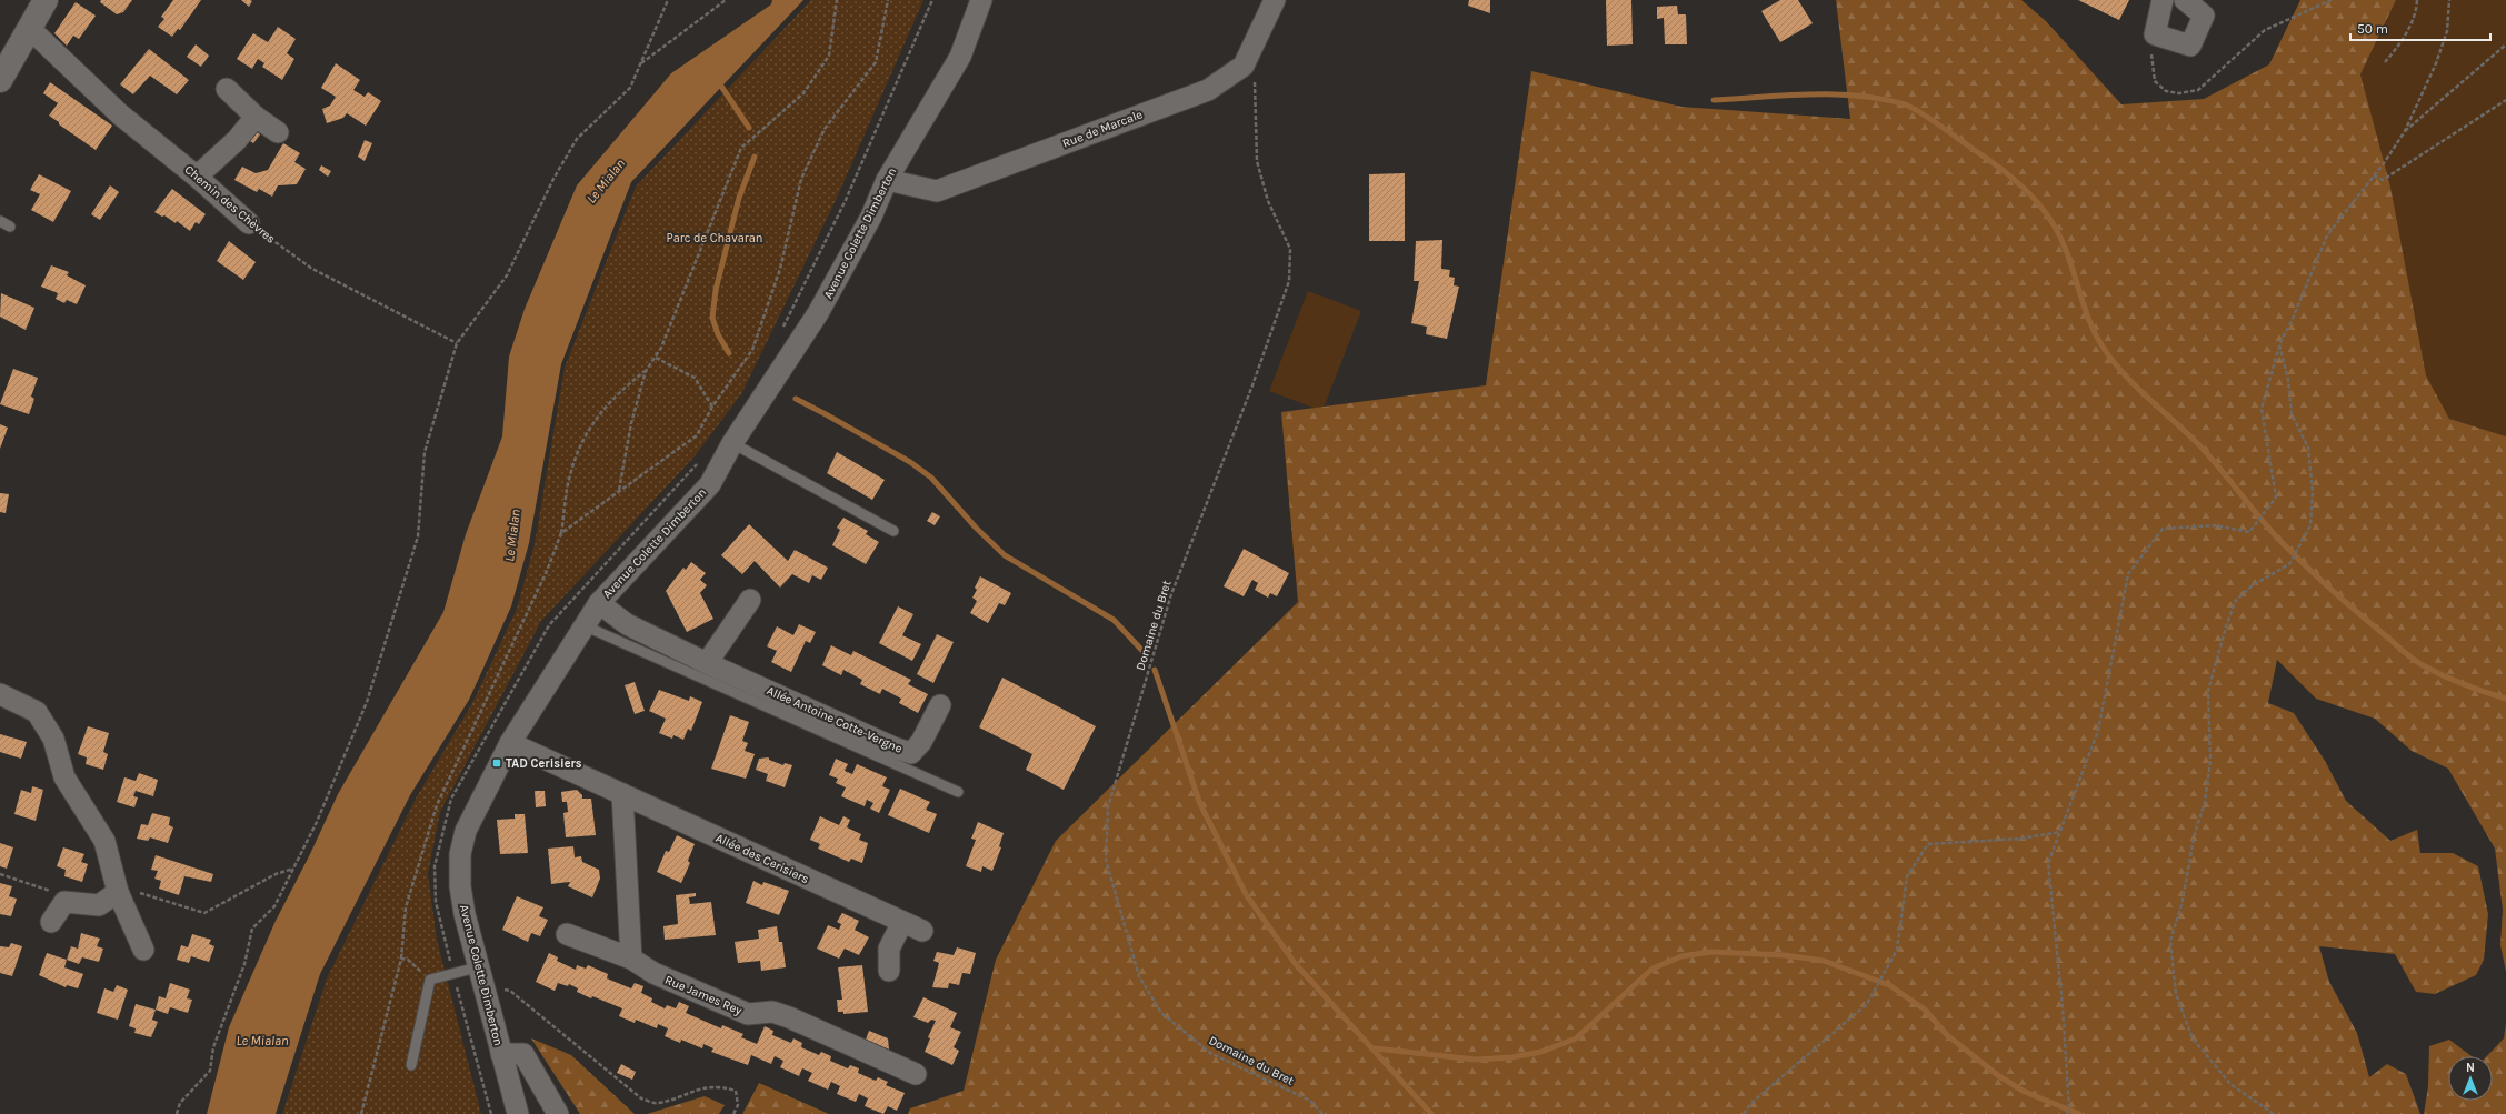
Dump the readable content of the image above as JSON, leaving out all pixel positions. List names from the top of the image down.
{
  "streets": {
    "street": [
      "Rue de Marcale",
      "Chemin des Chèvres",
      "Avenue Colette Dimberton",
      "Allée Antoine Cotte-Vergne",
      "Allée des Cerisiers",
      "Rue James Rey"
    ],
    "path": ["Domaine du Bret"]
  },
  "crossings": [
    ["Rue de Marcale", "Avenue Colette Dimberton"],
    ["Rue de Marcale", "Domaine du Bret"],
    ["Avenue Colette Dimberton", "Allée Antoine Cotte-Vergne"],
    ["Avenue Colette Dimberton", "Allée des Cerisiers"]
  ],
  "water": ["Le Mialan"],
  "parks": ["Parc de Chavaran"],
  "places": {
    "transit": ["TAD Cerisiers"]
  },
  "scale_bar": "50 m",
  "north": "top"
}
